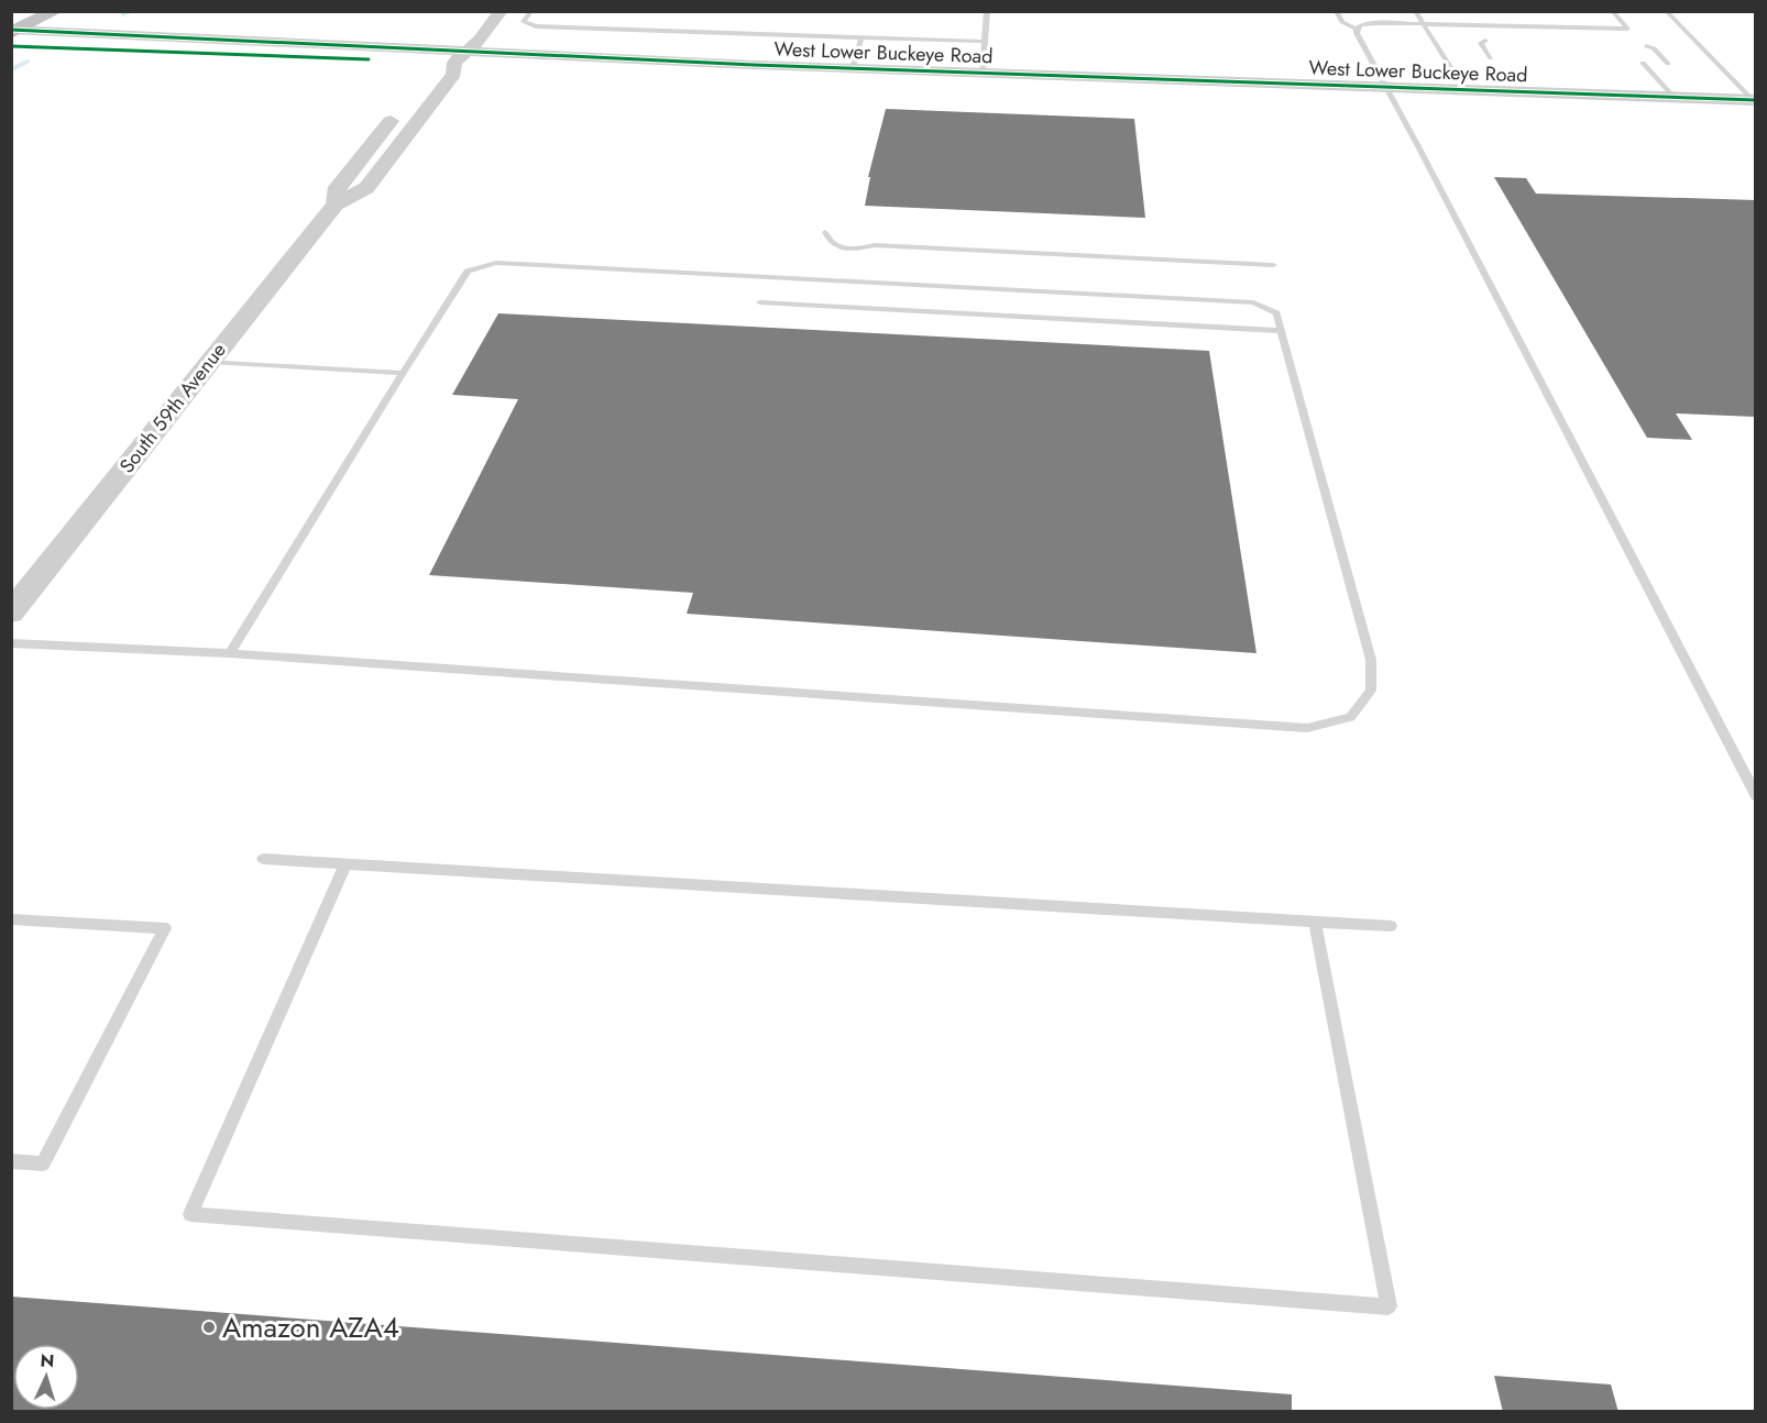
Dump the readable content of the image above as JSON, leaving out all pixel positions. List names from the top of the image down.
{
  "streets": {
    "main road": ["West Lower Buckeye Road", "South 59th Avenue"]
  },
  "crossings": [
    ["West Lower Buckeye Road", "South 59th Avenue"]
  ],
  "places": ["Amazon AZA4"],
  "north": "top"
}
